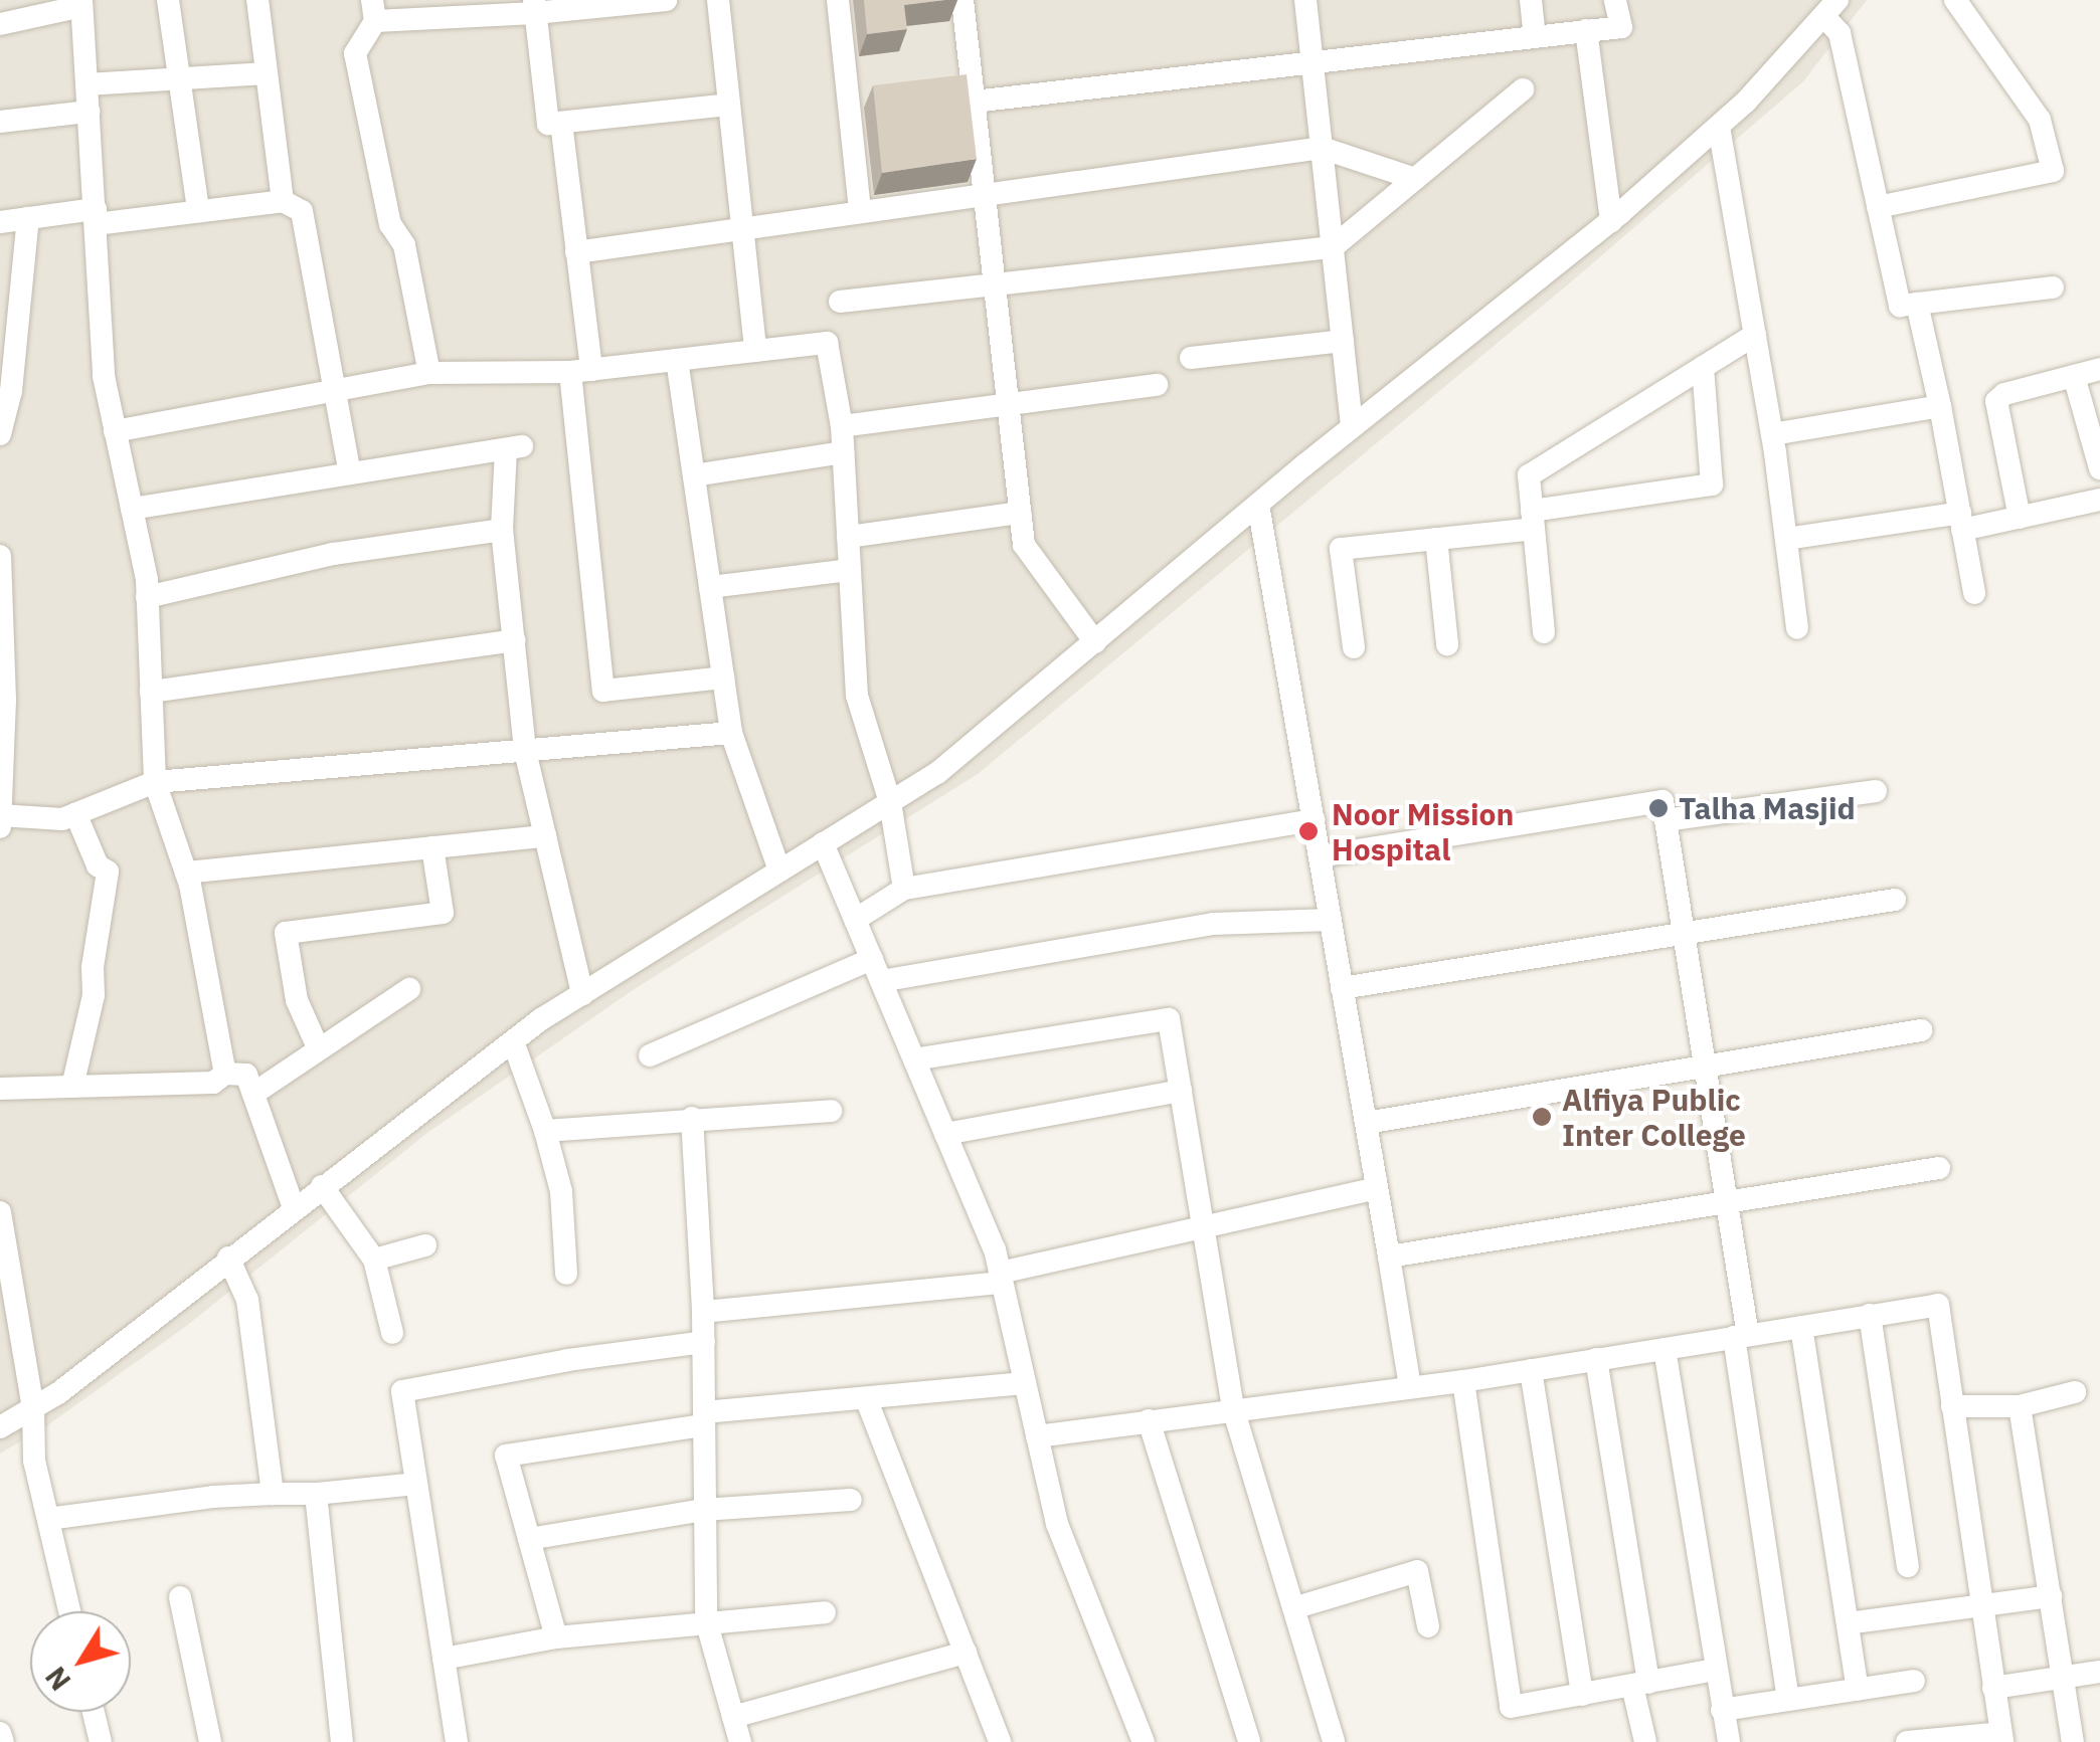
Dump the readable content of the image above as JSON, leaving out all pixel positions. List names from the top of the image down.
{
  "places": ["Talha Masjid", "Noor Mission Hospital", "Alfiya Public Inter College"],
  "north": "bottom left"
}
